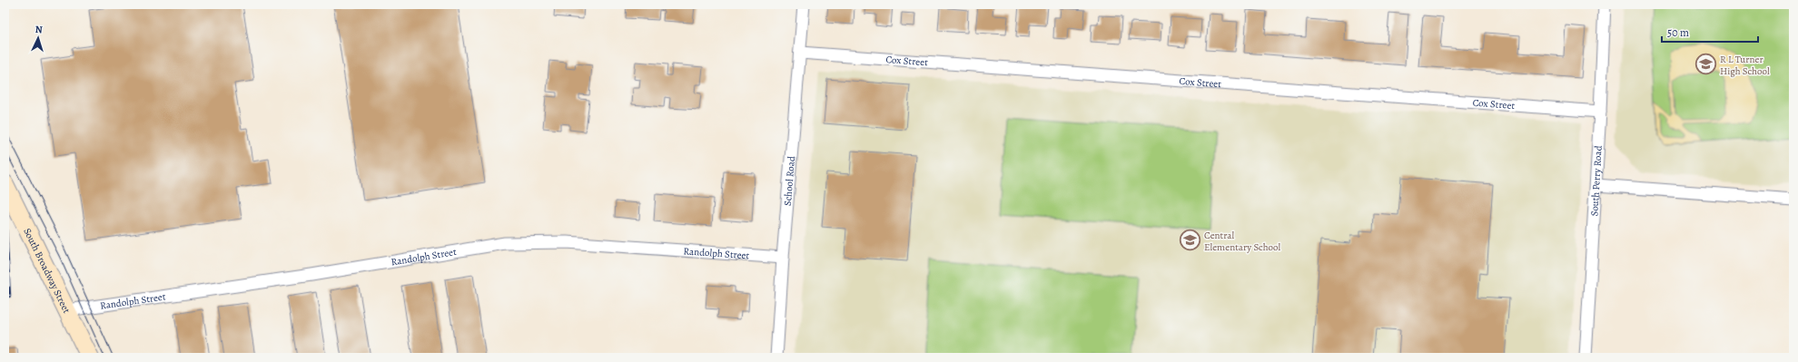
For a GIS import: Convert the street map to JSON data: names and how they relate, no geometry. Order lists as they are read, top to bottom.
{
  "streets": {
    "street": [
      "Cox Street",
      "School Road",
      "South Perry Road",
      "Randolph Street",
      "South Broadway Street"
    ]
  },
  "crossings": [
    ["Cox Street", "School Road"],
    ["Cox Street", "South Perry Road"],
    ["School Road", "Randolph Street"],
    ["Randolph Street", "South Broadway Street"]
  ],
  "places": {
    "school or university": ["R L Turner High School", "Central Elementary School"]
  },
  "scale_bar": "50 m",
  "north": "top"
}
